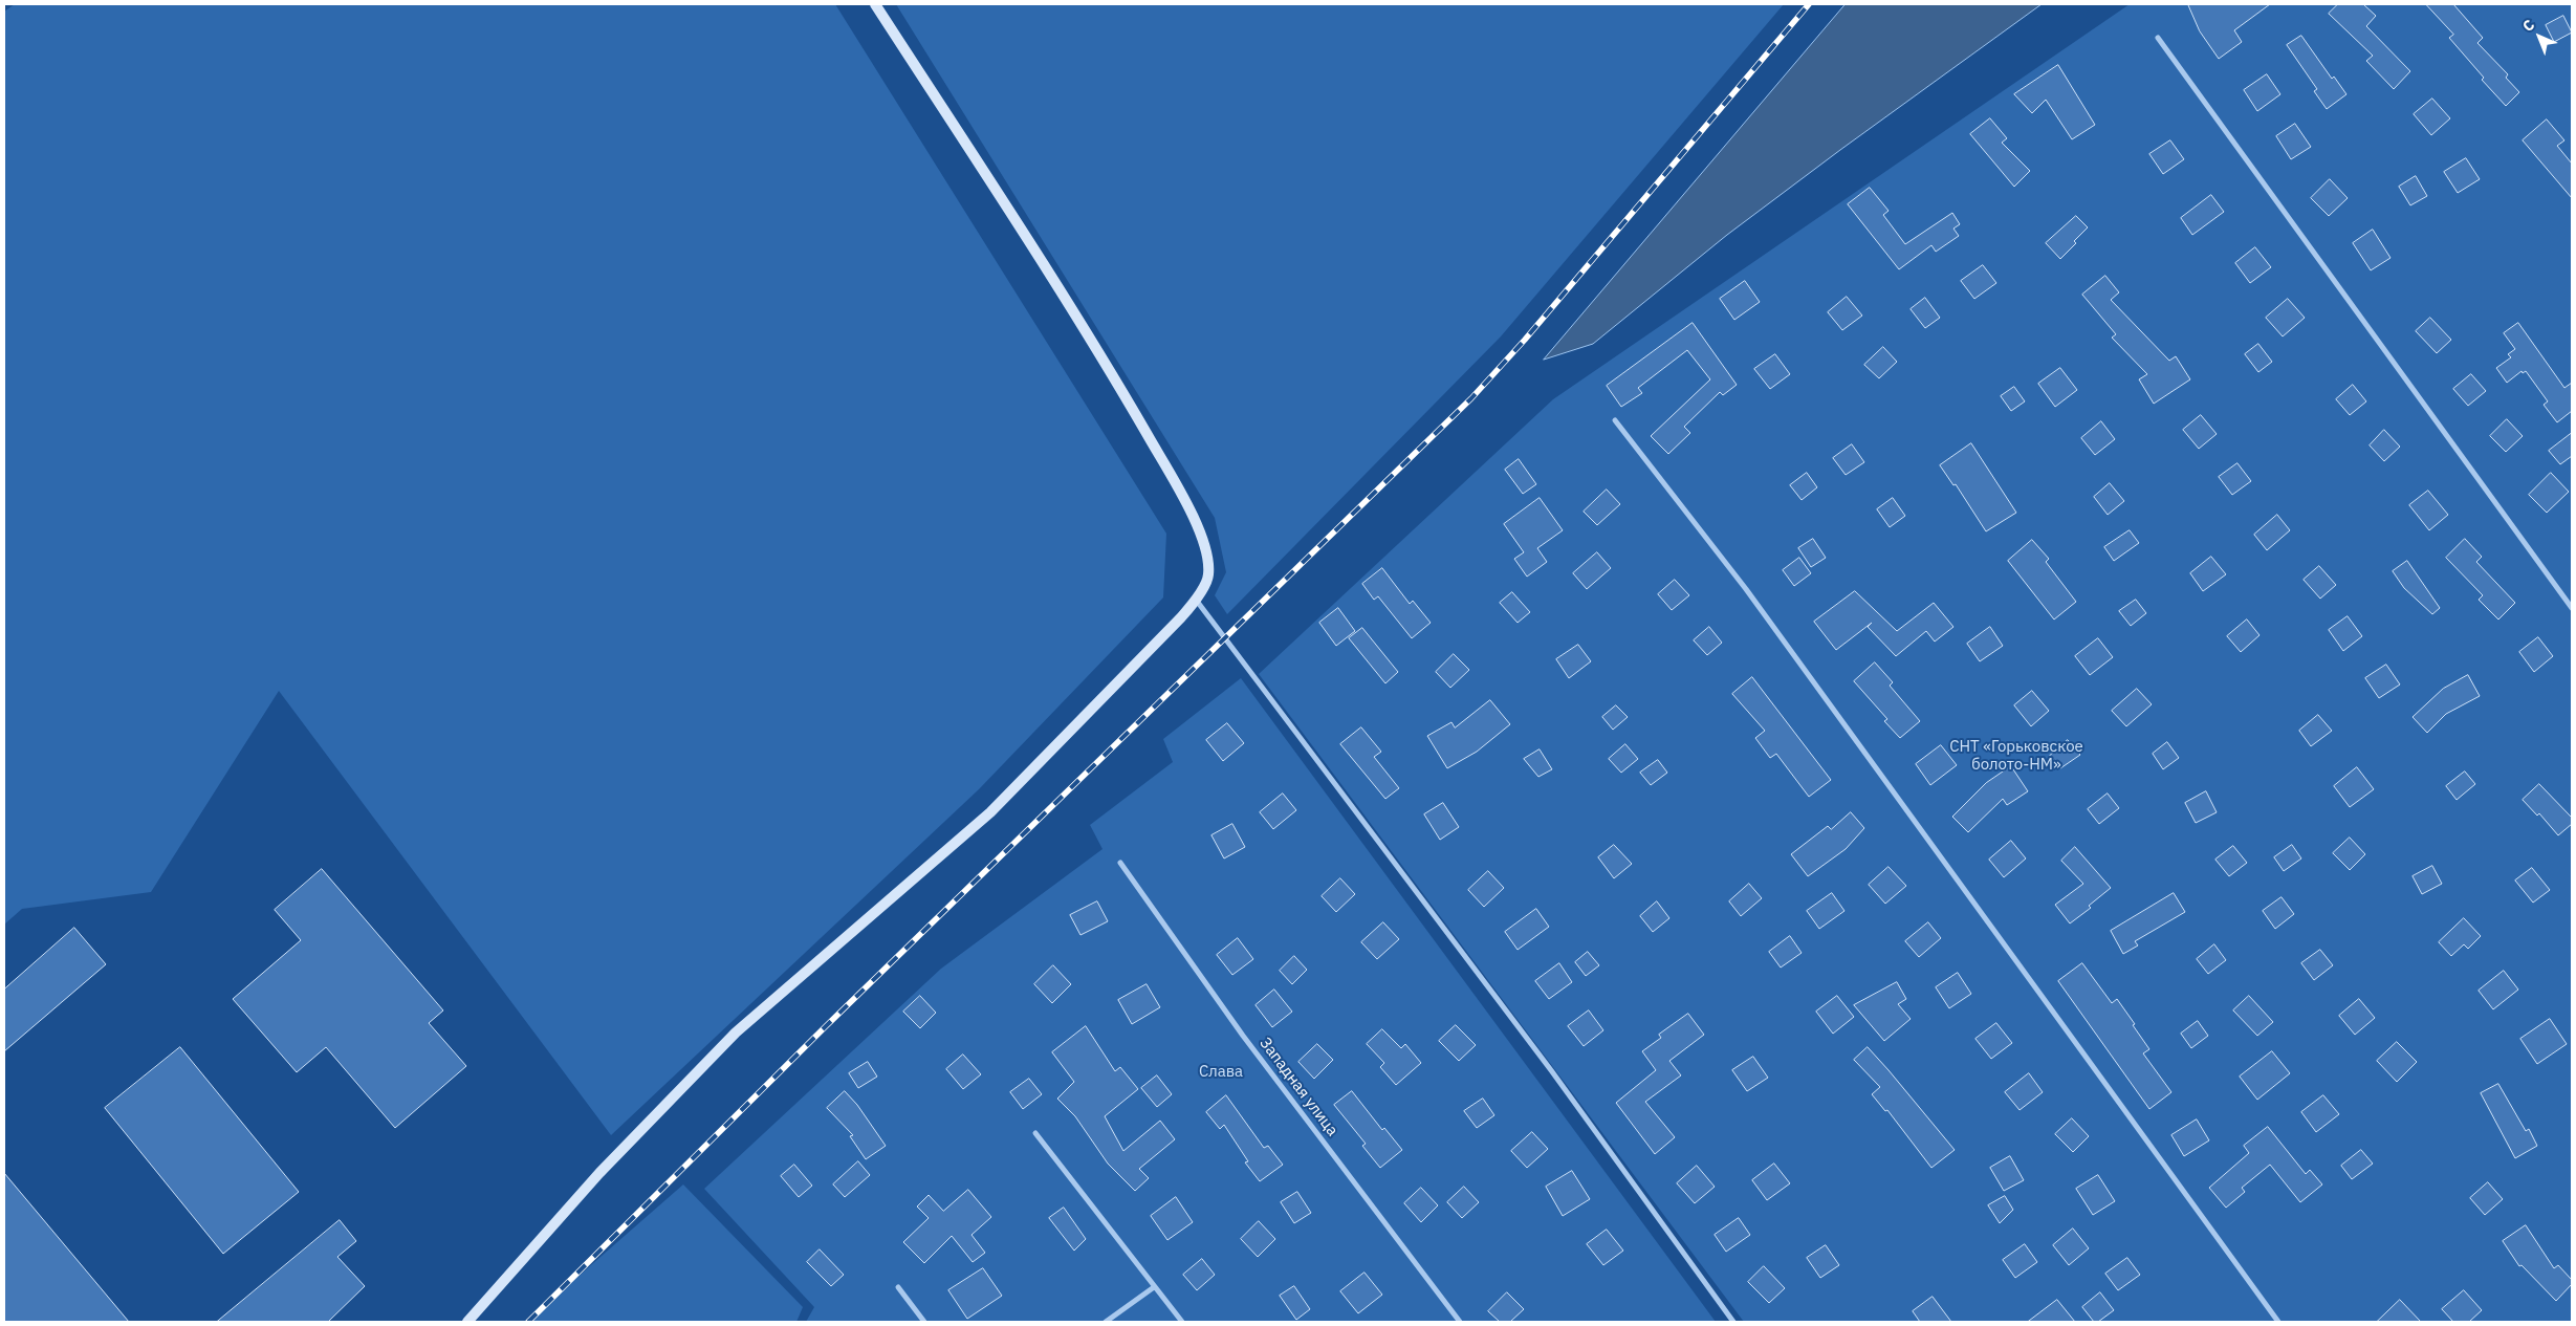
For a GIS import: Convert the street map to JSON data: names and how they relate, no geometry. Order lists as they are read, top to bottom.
{
  "streets": {
    "street": ["Западная улица"]
  },
  "parks": ["СНТ «Горьковское болото-НМ»", "Слава"],
  "north": "top left"
}
